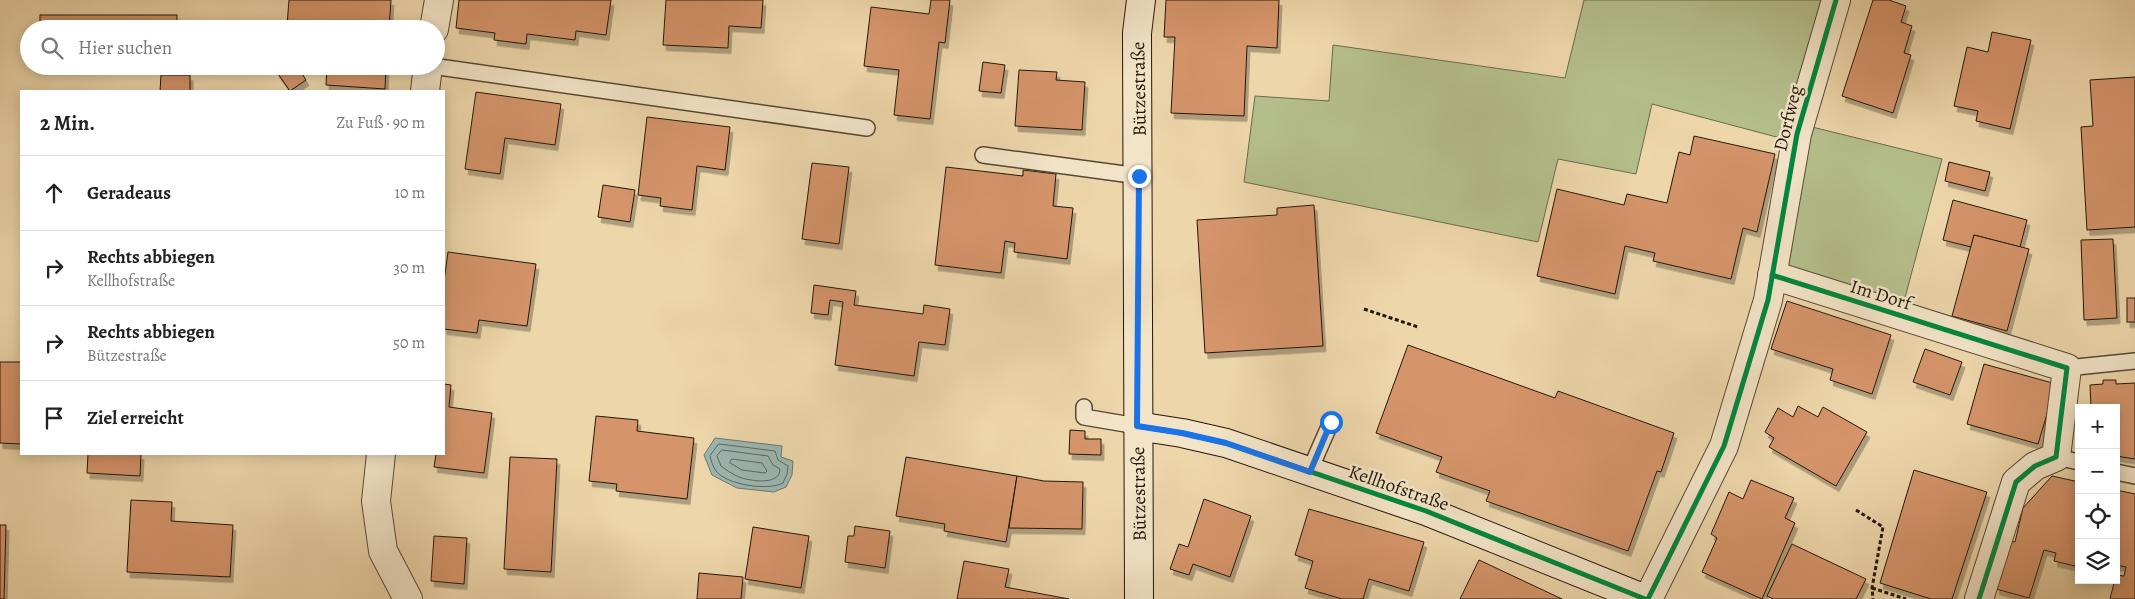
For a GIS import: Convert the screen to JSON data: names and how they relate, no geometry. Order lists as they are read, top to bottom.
{
  "streets": {
    "street": [
      "Bützestraße",
      "Dorfweg",
      "Im Dorf",
      "Kellhofstraße"
    ]
  },
  "crossings": [
    ["Bützestraße", "Kellhofstraße"],
    ["Dorfweg", "Im Dorf"]
  ],
  "page": {
    "search": "Hier suchen",
    "heading": ["2 Min.", "Zu Fuß · 90 m"],
    "list": [
      ["Geradeaus", "10 m"],
      ["Rechts abbiegen", "Kellhofstraße", "30 m"],
      ["Rechts abbiegen", "Bützestraße", "50 m"],
      "Ziel erreicht"
    ],
    "map_buttons": ["+", "−"]
  }
}
